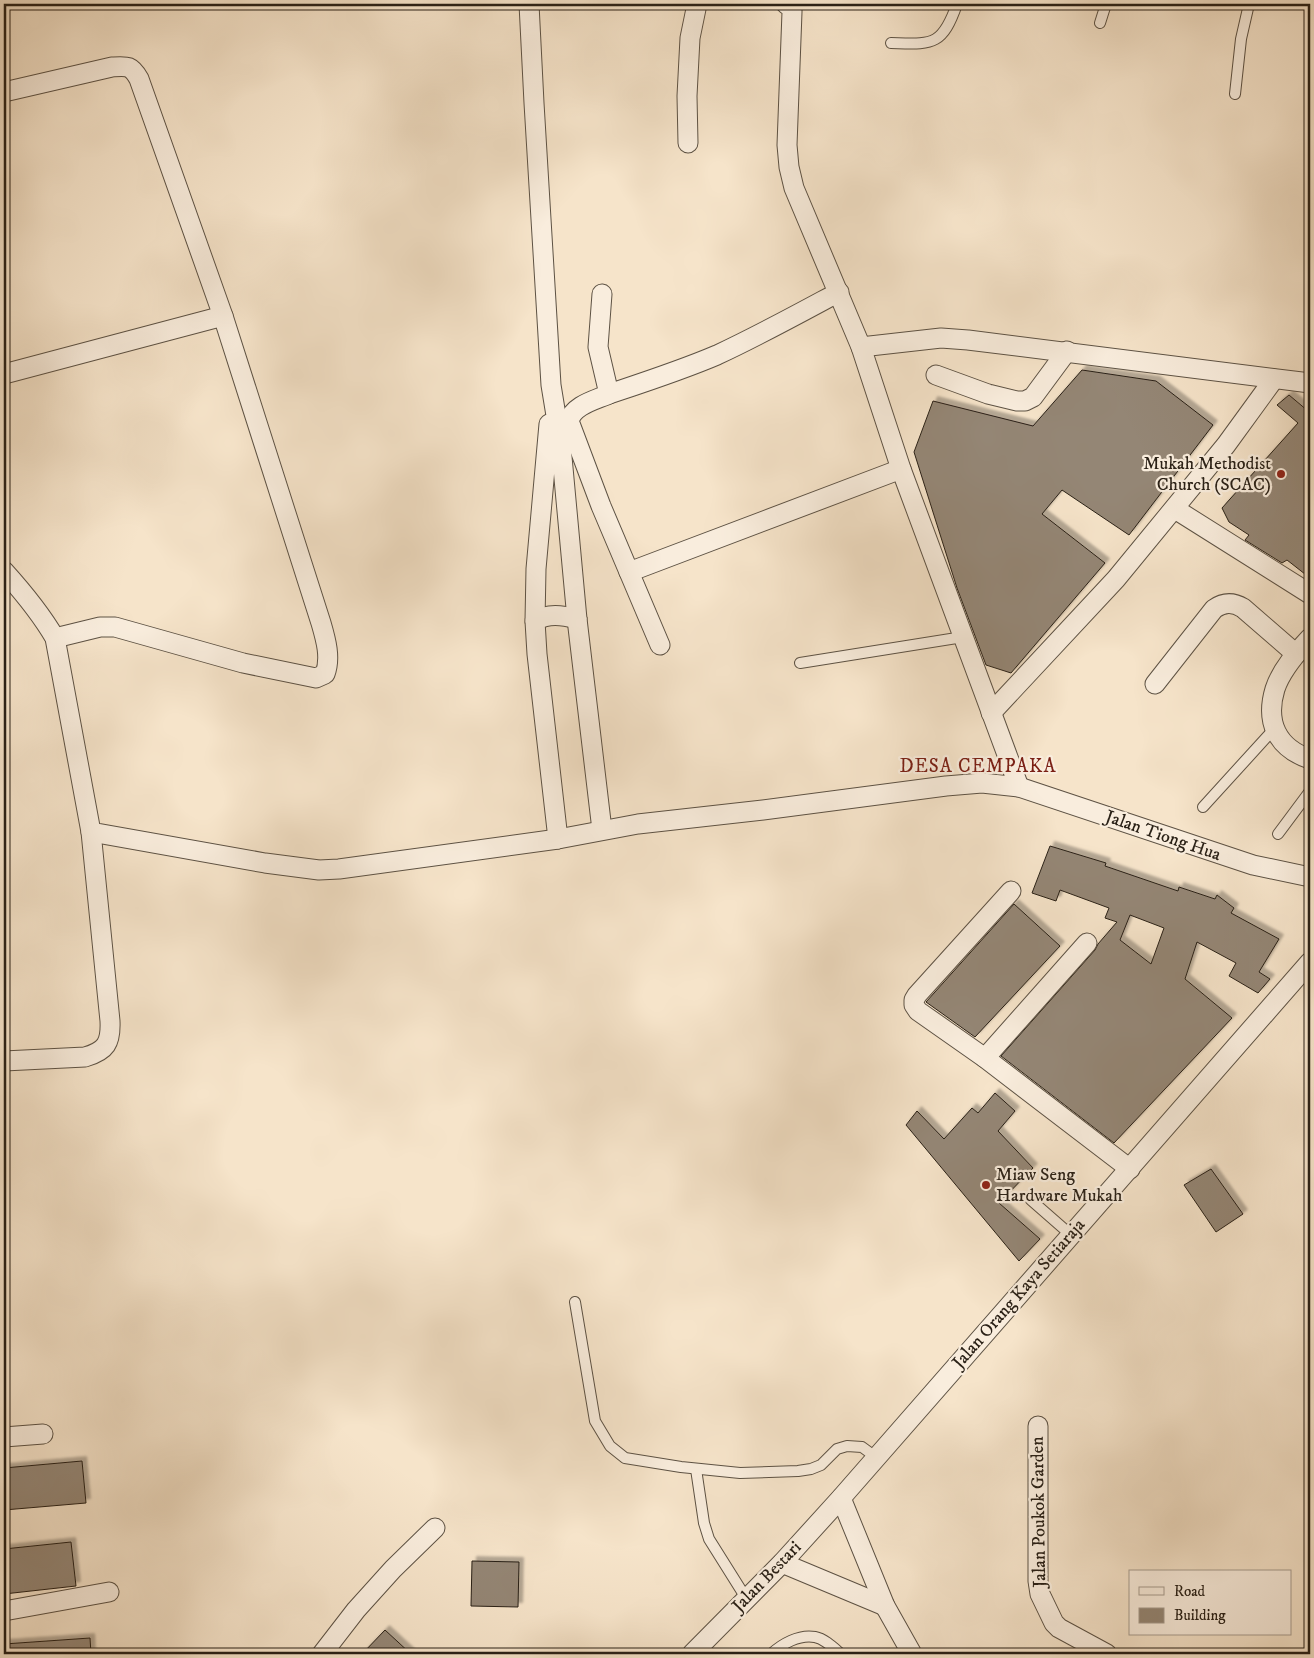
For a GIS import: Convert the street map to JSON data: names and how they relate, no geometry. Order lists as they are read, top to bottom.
{
  "streets": {
    "street": [
      "Jalan Tiong Hua",
      "Jalan Orang Kaya Setiaraja",
      "Jalan Poukok Garden",
      "Jalan Bestari"
    ]
  },
  "crossings": [
    ["Jalan Orang Kaya Setiaraja", "Jalan Bestari"]
  ],
  "districts": ["DESA CEMPAKA"],
  "places": ["Mukah Methodist Church (SCAC)", "Miaw Seng Hardware Mukah"],
  "legend": ["Road", "Building"]
}
